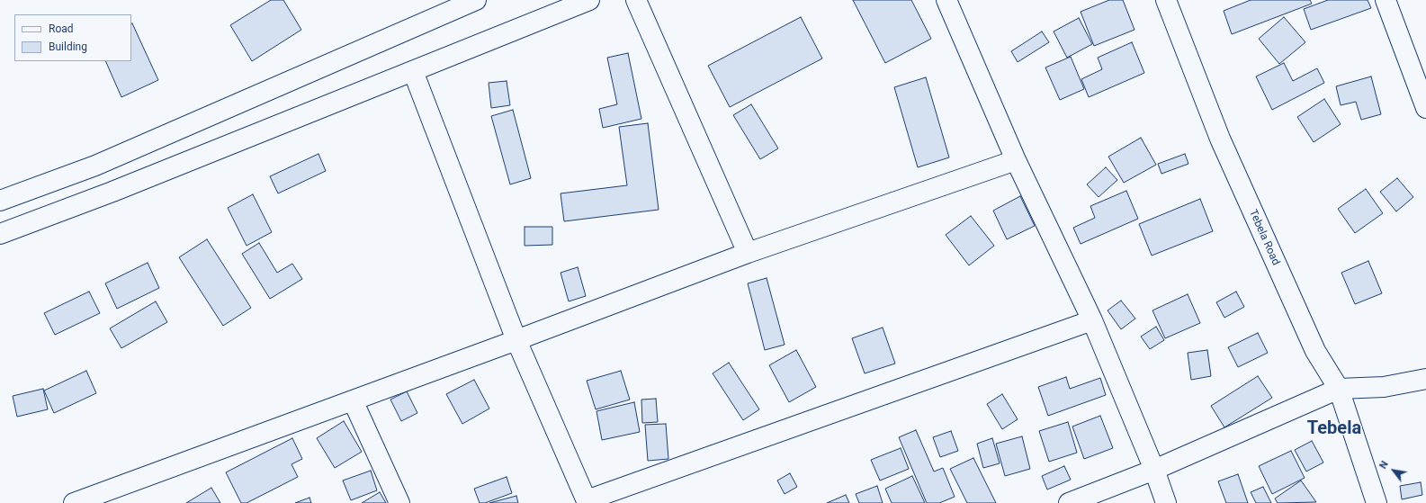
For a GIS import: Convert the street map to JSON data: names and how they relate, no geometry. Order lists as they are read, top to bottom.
{
  "streets": {
    "street": ["Tebela Road"]
  },
  "districts": ["Tebela"],
  "legend": ["Road", "Building"],
  "north": "top left"
}
